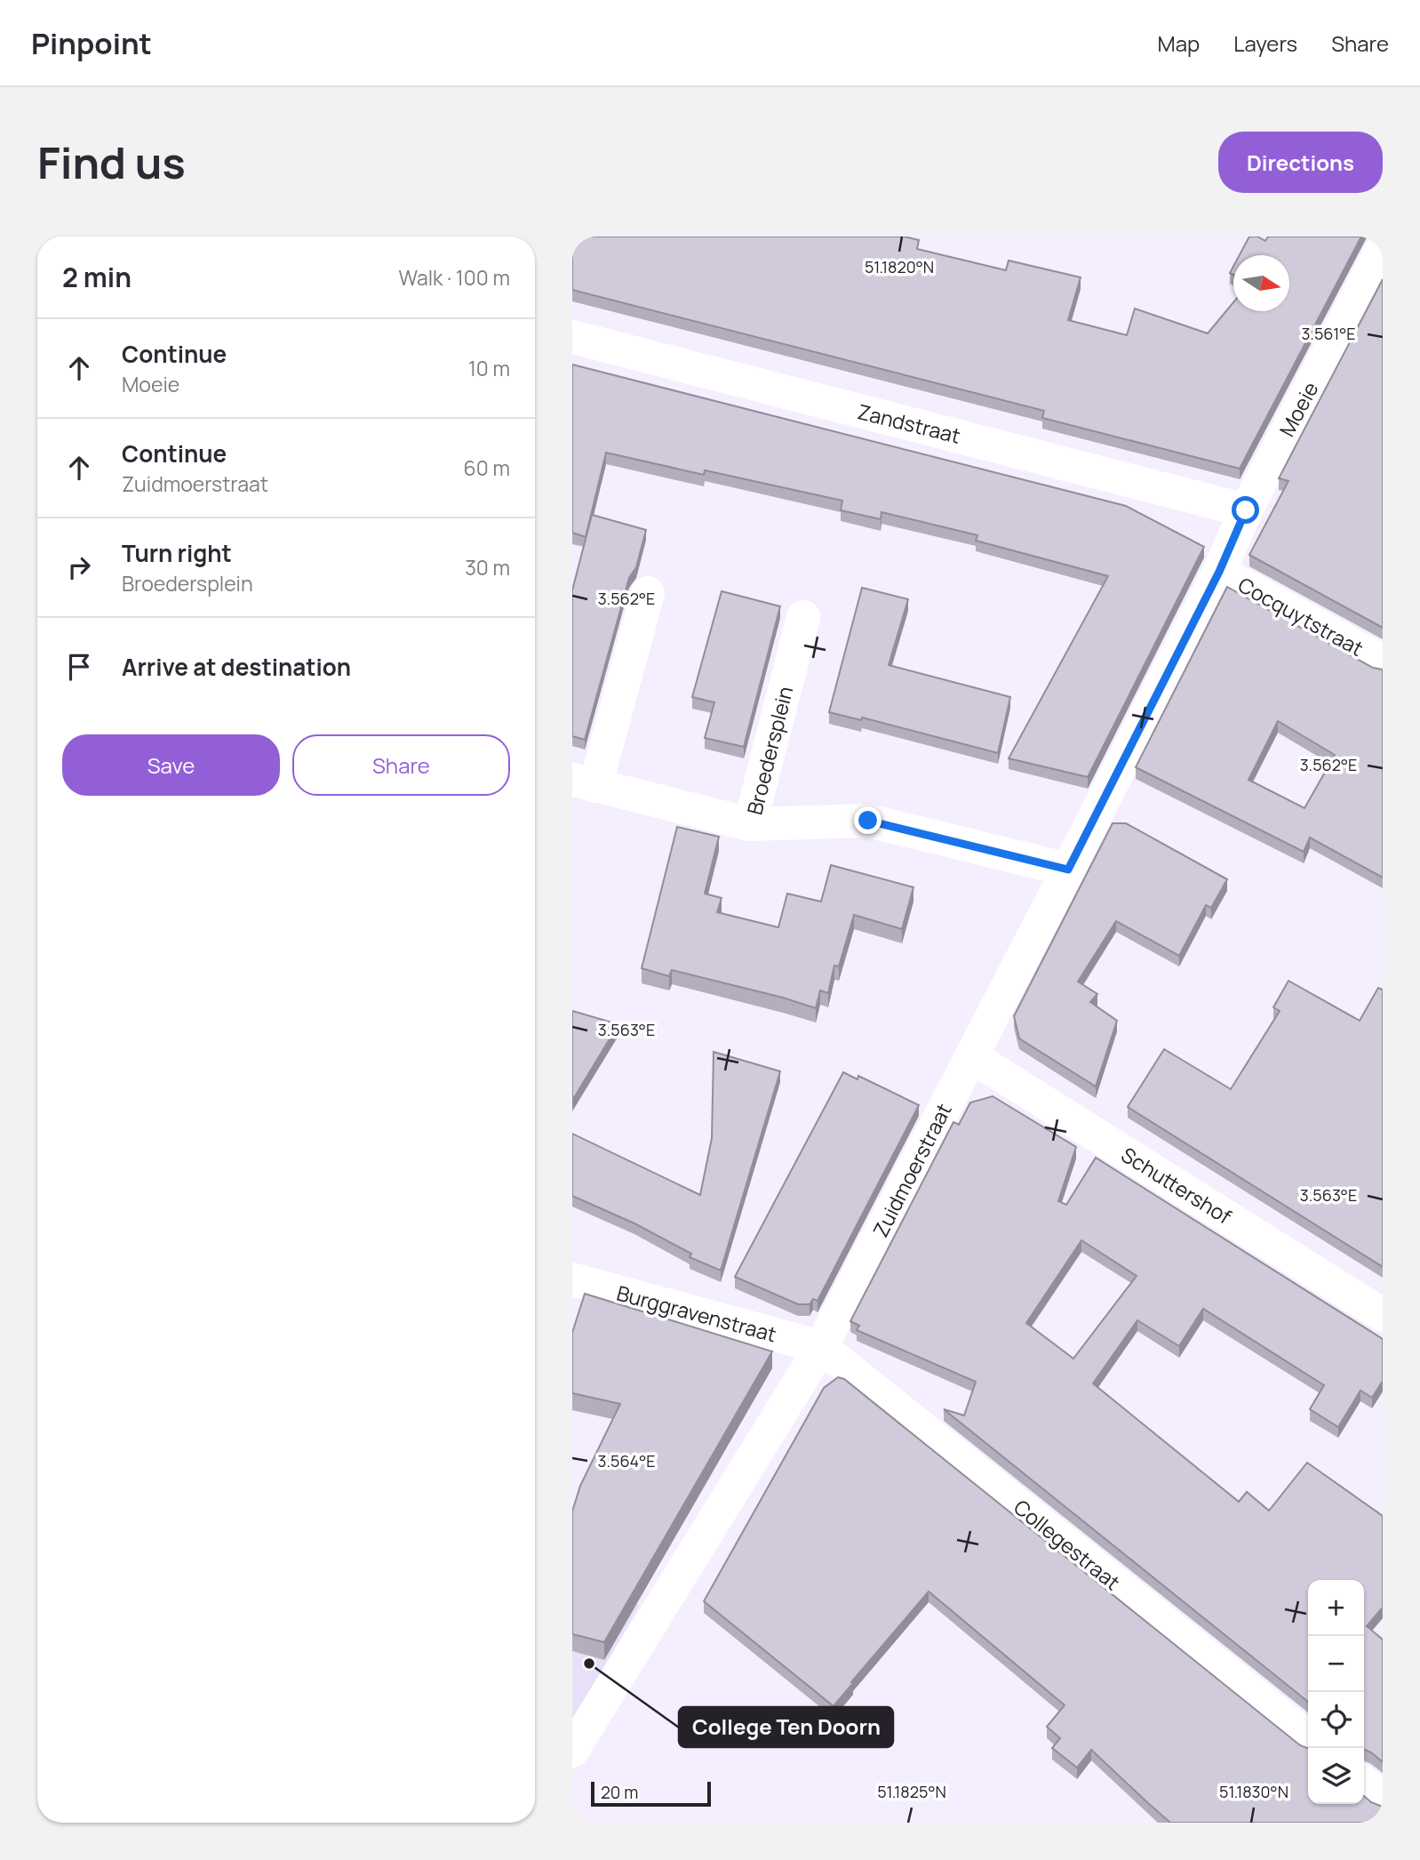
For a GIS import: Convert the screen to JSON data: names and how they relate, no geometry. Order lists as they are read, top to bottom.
{
  "streets": {
    "street": [
      "Moeie",
      "Zandstraat",
      "Cocquytstraat",
      "Broedersplein",
      "Zuidmoerstraat",
      "Schuttershof",
      "Burggravenstraat",
      "Collegestraat"
    ]
  },
  "crossings": [
    ["Moeie", "Zandstraat"],
    ["Moeie", "Cocquytstraat"],
    ["Moeie", "Zuidmoerstraat"],
    ["Cocquytstraat", "Zuidmoerstraat"],
    ["Broedersplein", "Zuidmoerstraat"],
    ["Zuidmoerstraat", "Schuttershof"],
    ["Zuidmoerstraat", "Burggravenstraat"],
    ["Zuidmoerstraat", "Collegestraat"],
    ["Burggravenstraat", "Collegestraat"]
  ],
  "places": ["College Ten Doorn"],
  "scale_bar": "20 m",
  "north": "right",
  "page": {
    "header": "Pinpoint",
    "nav": ["Map", "Layers", "Share"],
    "buttons": [
      "Directions",
      ["Save", "Share"]
    ],
    "title": "Find us",
    "heading": ["2 min", "Walk · 100 m"],
    "list": [
      ["Continue", "Moeie", "10 m"],
      ["Continue", "Zuidmoerstraat", "60 m"],
      ["Turn right", "Broedersplein", "30 m"],
      "Arrive at destination"
    ],
    "map_buttons": ["+", "−"],
    "scale": "20 m"
  },
  "coordinates": [
    "51.1820°N",
    "3.561°E",
    "3.562°E",
    "3.563°E",
    "3.564°E",
    "51.1825°N",
    "51.1830°N"
  ]
}
